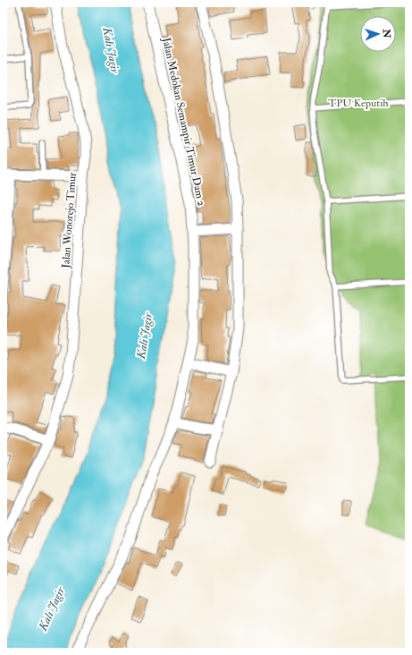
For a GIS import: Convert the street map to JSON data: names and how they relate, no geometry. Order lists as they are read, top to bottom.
{
  "streets": {
    "street": ["Jalan Medokan Semampir Timur Dam 2", "Jalan Wonorejo Timur"]
  },
  "water": ["Kali Jagir"],
  "parks": ["TPU Keputih"],
  "north": "right"
}
